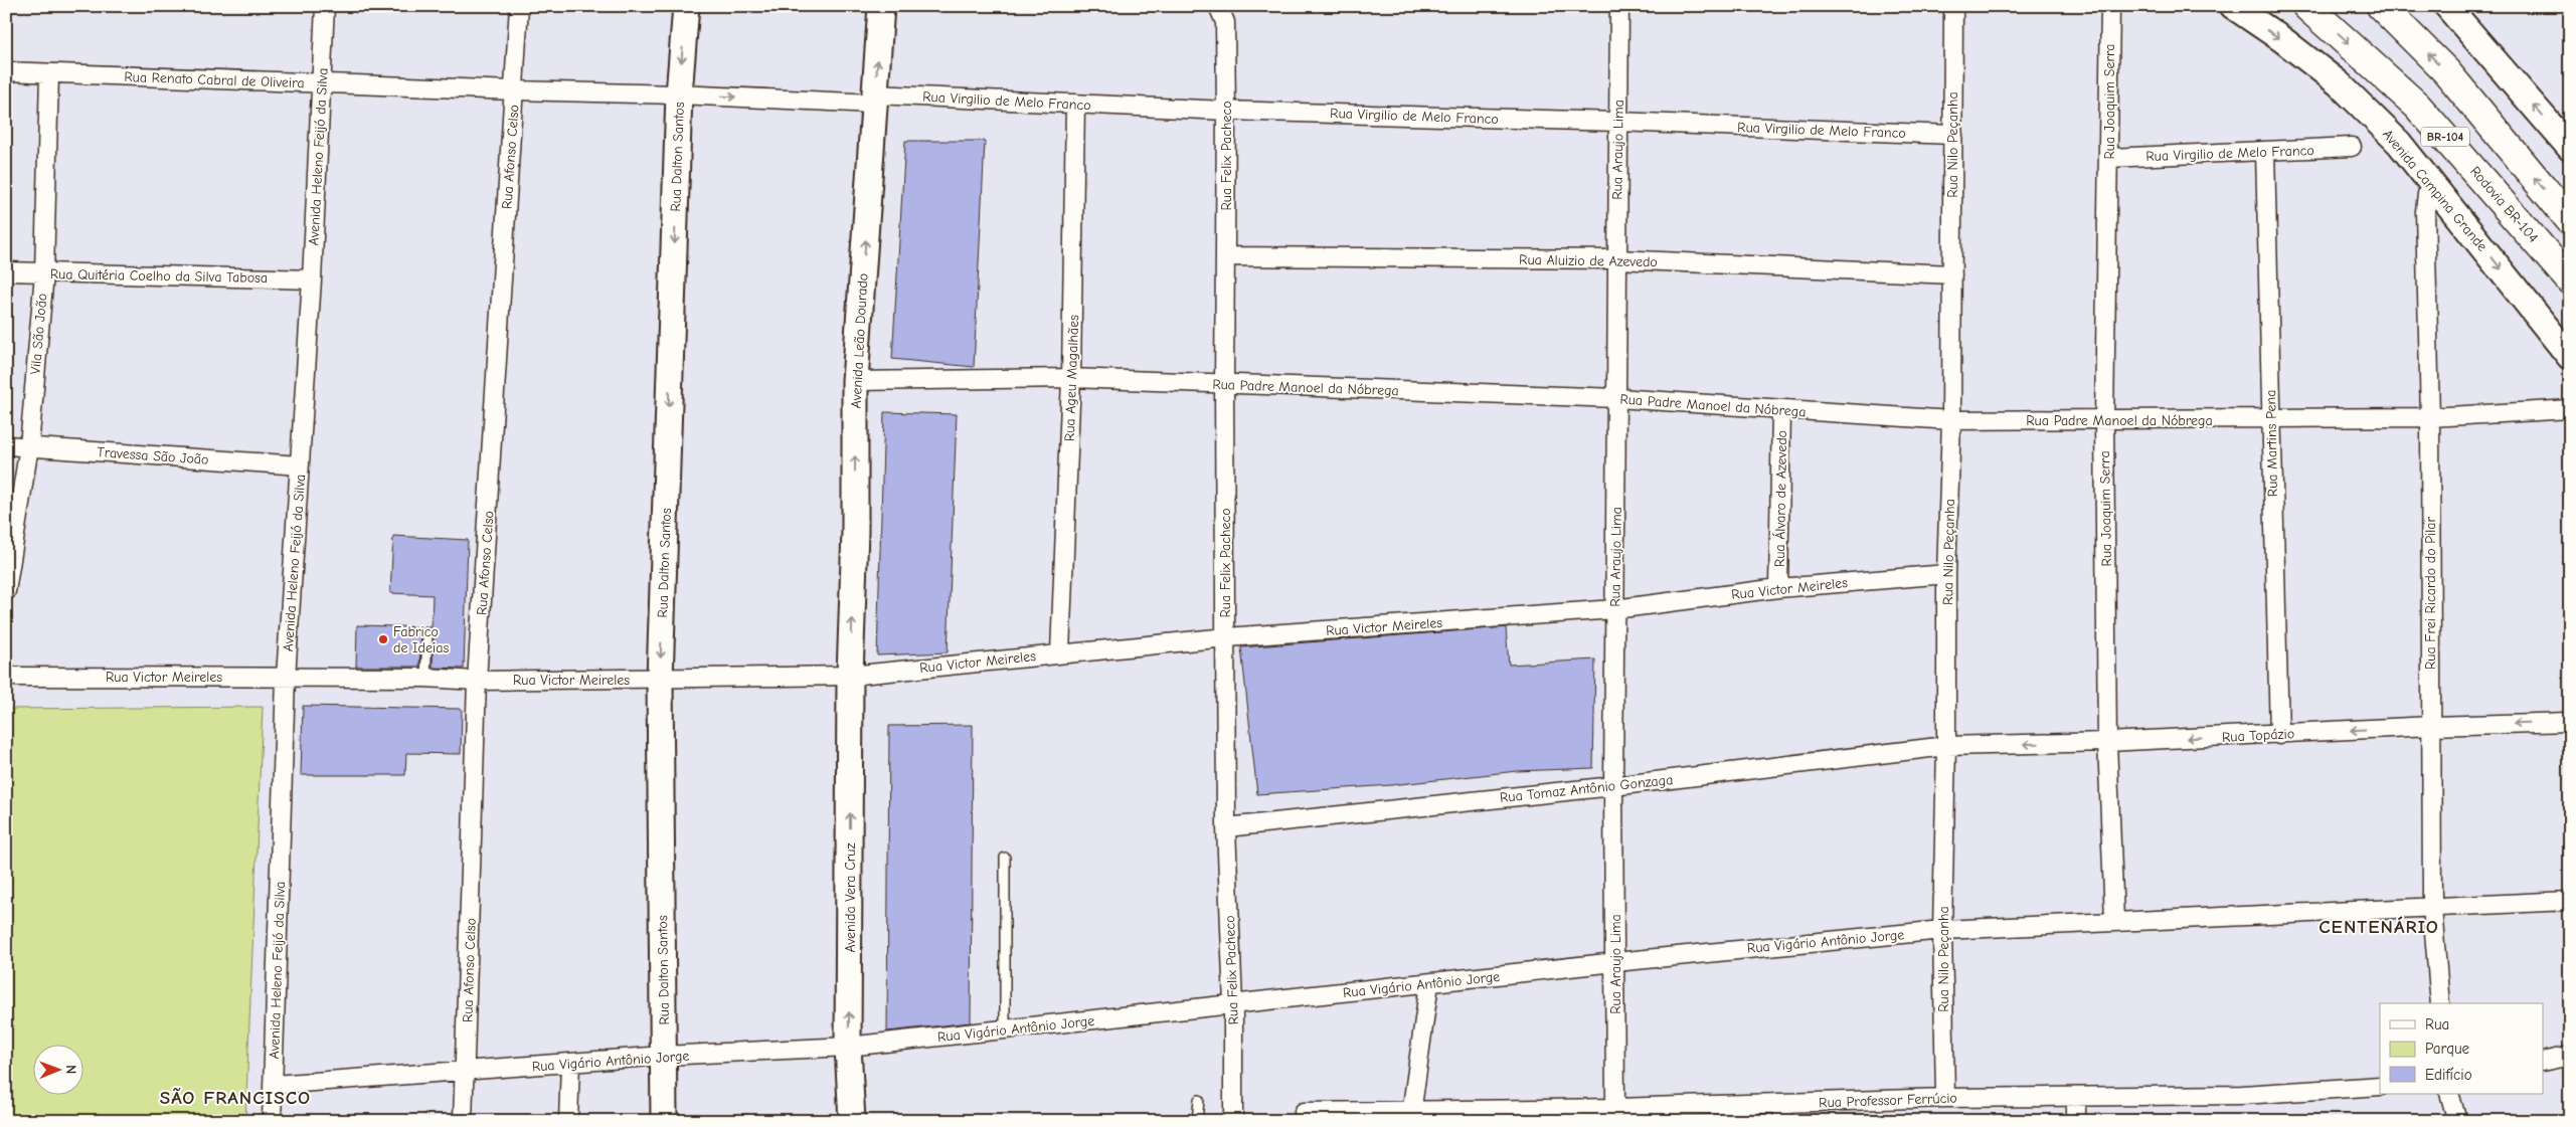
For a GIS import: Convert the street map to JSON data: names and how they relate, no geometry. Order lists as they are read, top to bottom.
{
  "streets": {
    "highway": ["BR-104", "Rodovia BR-104"],
    "main road": [
      "Rua Dalton Santos",
      "Avenida Campina Grande",
      "Avenida Leão Dourado",
      "Avenida Vera Cruz"
    ],
    "street": [
      "Rua Renato Cabral de Oliveira",
      "Rua Virgilio de Melo Franco",
      "Rua Joaquim Serra",
      "Rua Nilo Peçanha",
      "Rua Araujo Lima",
      "Rua Felix Pacheco",
      "Avenida Heleno Feijó da Silva",
      "Rua Afonso Celso",
      "Rua Aluizio de Azevedo",
      "Rua Quitéria Coelho da Silva Tabosa",
      "Vila São João",
      "Rua Ageu Magalhães",
      "Rua Padre Manoel da Nóbrega",
      "Rua Martins Pena",
      "Travessa São João",
      "Rua Álvaro de Azevedo",
      "Rua Victor Meireles",
      "Rua Frei Ricardo do Pilar",
      "Rua Topázio",
      "Rua Tomaz Antônio Gonzaga",
      "Rua Vigário Antônio Jorge",
      "Rua Professor Ferrúcio"
    ]
  },
  "crossings": [
    ["Rua Renato Cabral de Oliveira", "Rua Virgilio de Melo Franco"],
    ["Rua Renato Cabral de Oliveira", "Avenida Heleno Feijó da Silva"],
    ["Rua Renato Cabral de Oliveira", "Rua Afonso Celso"],
    ["Rua Renato Cabral de Oliveira", "Rua Dalton Santos"],
    ["Rua Renato Cabral de Oliveira", "Vila São João"],
    ["Rua Renato Cabral de Oliveira", "Avenida Leão Dourado"],
    ["Rua Virgilio de Melo Franco", "Rua Joaquim Serra"],
    ["Rua Virgilio de Melo Franco", "Rua Nilo Peçanha"],
    ["Rua Virgilio de Melo Franco", "Rua Araujo Lima"],
    ["Rua Virgilio de Melo Franco", "Rua Felix Pacheco"],
    ["Rua Virgilio de Melo Franco", "Avenida Leão Dourado"],
    ["Rua Virgilio de Melo Franco", "Rua Ageu Magalhães"],
    ["Rua Virgilio de Melo Franco", "Rua Martins Pena"],
    ["Rua Joaquim Serra", "Rua Padre Manoel da Nóbrega"],
    ["Rua Joaquim Serra", "Rua Topázio"],
    ["Rua Joaquim Serra", "Rua Vigário Antônio Jorge"],
    ["Rua Nilo Peçanha", "Rua Aluizio de Azevedo"],
    ["Rua Nilo Peçanha", "Rua Padre Manoel da Nóbrega"],
    ["Rua Nilo Peçanha", "Rua Victor Meireles"],
    ["Rua Nilo Peçanha", "Rua Topázio"],
    ["Rua Nilo Peçanha", "Rua Tomaz Antônio Gonzaga"],
    ["Rua Nilo Peçanha", "Rua Vigário Antônio Jorge"],
    ["Rua Nilo Peçanha", "Rua Professor Ferrúcio"],
    ["Rua Araujo Lima", "Rua Aluizio de Azevedo"],
    ["Rua Araujo Lima", "Rua Padre Manoel da Nóbrega"],
    ["Rua Araujo Lima", "Rua Victor Meireles"],
    ["Rua Araujo Lima", "Rua Tomaz Antônio Gonzaga"],
    ["Rua Araujo Lima", "Rua Vigário Antônio Jorge"],
    ["Rua Araujo Lima", "Rua Professor Ferrúcio"],
    ["Rua Felix Pacheco", "Rua Aluizio de Azevedo"],
    ["Rua Felix Pacheco", "Rua Padre Manoel da Nóbrega"],
    ["Rua Felix Pacheco", "Rua Victor Meireles"],
    ["Rua Felix Pacheco", "Rua Tomaz Antônio Gonzaga"],
    ["Rua Felix Pacheco", "Rua Vigário Antônio Jorge"],
    ["Avenida Heleno Feijó da Silva", "Rua Quitéria Coelho da Silva Tabosa"],
    ["Avenida Heleno Feijó da Silva", "Travessa São João"],
    ["Avenida Heleno Feijó da Silva", "Rua Victor Meireles"],
    ["Avenida Heleno Feijó da Silva", "Rua Vigário Antônio Jorge"],
    ["Rua Afonso Celso", "Rua Victor Meireles"],
    ["Rua Afonso Celso", "Rua Vigário Antônio Jorge"],
    ["Rua Dalton Santos", "Rua Victor Meireles"],
    ["Rua Dalton Santos", "Rua Vigário Antônio Jorge"],
    ["Avenida Campina Grande", "Rua Frei Ricardo do Pilar"],
    ["Rua Quitéria Coelho da Silva Tabosa", "Vila São João"],
    ["Vila São João", "Travessa São João"],
    ["Avenida Leão Dourado", "Rua Padre Manoel da Nóbrega"],
    ["Avenida Leão Dourado", "Rua Victor Meireles"],
    ["Avenida Leão Dourado", "Avenida Vera Cruz"],
    ["Rua Ageu Magalhães", "Rua Padre Manoel da Nóbrega"],
    ["Rua Ageu Magalhães", "Rua Victor Meireles"],
    ["Rua Padre Manoel da Nóbrega", "Rua Martins Pena"],
    ["Rua Padre Manoel da Nóbrega", "Rua Álvaro de Azevedo"],
    ["Rua Padre Manoel da Nóbrega", "Rua Frei Ricardo do Pilar"],
    ["Rua Martins Pena", "Rua Topázio"],
    ["Rua Álvaro de Azevedo", "Rua Victor Meireles"],
    ["Rua Victor Meireles", "Avenida Vera Cruz"],
    ["Rua Frei Ricardo do Pilar", "Rua Topázio"],
    ["Rua Frei Ricardo do Pilar", "Rua Vigário Antônio Jorge"],
    ["Rua Topázio", "Rua Tomaz Antônio Gonzaga"],
    ["Avenida Vera Cruz", "Rua Vigário Antônio Jorge"]
  ],
  "one_way": [
    "Rua Dalton Santos",
    "Avenida Leão Dourado",
    "Rua Topázio",
    "Avenida Vera Cruz"
  ],
  "districts": ["CENTENÁRIO", "SÃO FRANCISCO"],
  "places": ["Fabrico de Ideias"],
  "legend": ["Rua", "Parque", "Edifício"],
  "north": "right"
}
